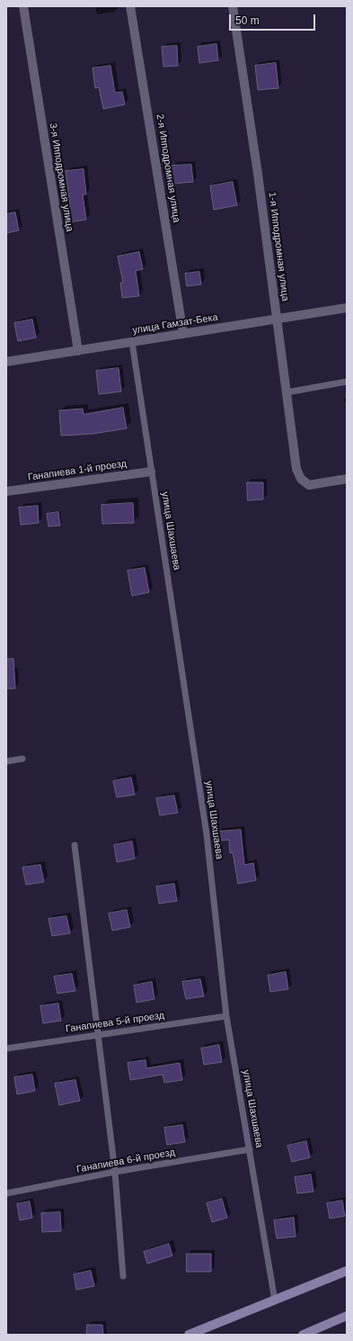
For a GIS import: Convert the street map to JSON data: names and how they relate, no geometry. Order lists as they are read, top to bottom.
{
  "streets": {
    "street": [
      "2-я Ипподромная улица",
      "3-я Ипподромная улица",
      "1-я Ипподромная улица",
      "улица Гамзат-Бека",
      "Ганапиева 1-й проезд"
    ],
    "lane": ["улица Шахшаева", "Ганапиева 5-й проезд", "Ганапиева 6-й проезд"]
  },
  "crossings": [
    ["2-я Ипподромная улица", "улица Гамзат-Бека"],
    ["3-я Ипподромная улица", "улица Гамзат-Бека"],
    ["1-я Ипподромная улица", "улица Гамзат-Бека"],
    ["улица Гамзат-Бека", "улица Шахшаева"],
    ["Ганапиева 1-й проезд", "улица Шахшаева"],
    ["улица Шахшаева", "Ганапиева 5-й проезд"],
    ["улица Шахшаева", "Ганапиева 6-й проезд"]
  ],
  "scale_bar": "50 m"
}
